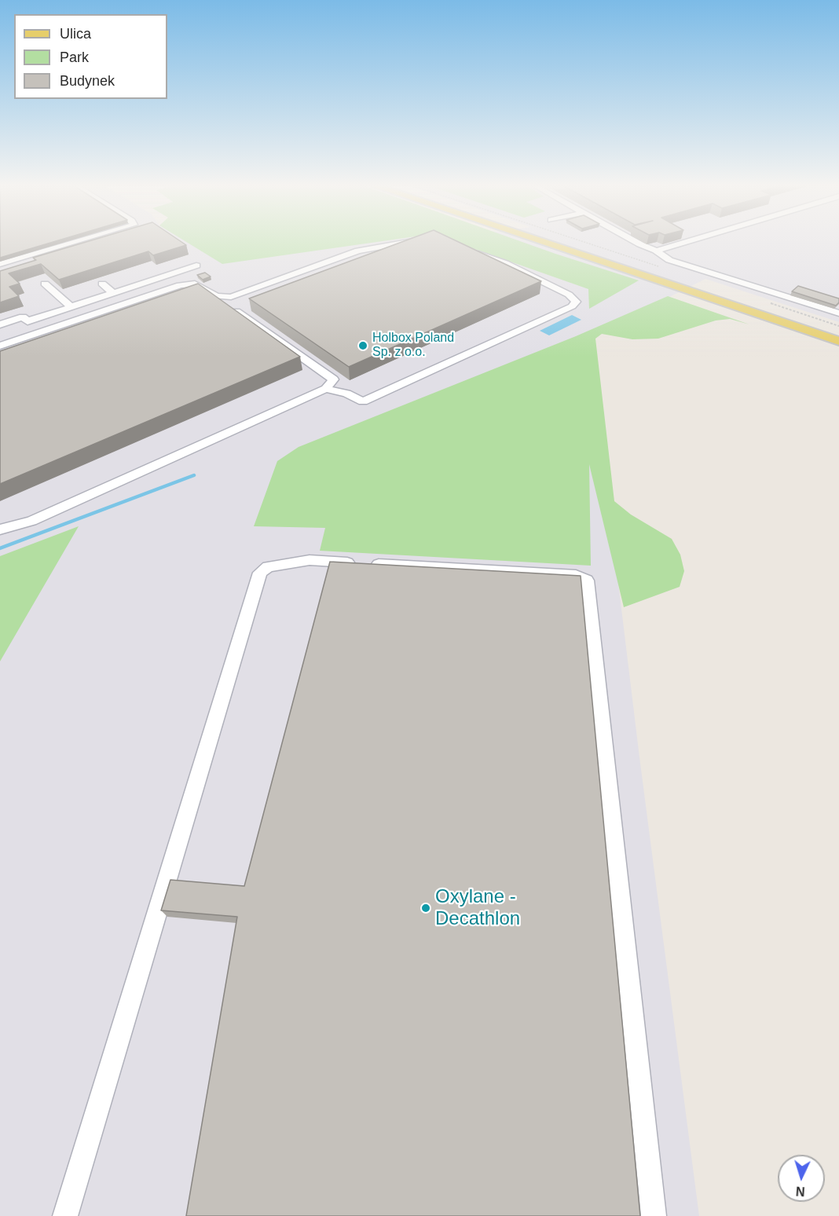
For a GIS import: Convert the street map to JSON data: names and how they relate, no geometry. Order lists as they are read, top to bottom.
{
  "places": ["Holbox Poland Sp. z o.o.", "Oxylane - Decathlon"],
  "legend": ["Ulica", "Park", "Budynek"],
  "north": "bottom"
}
